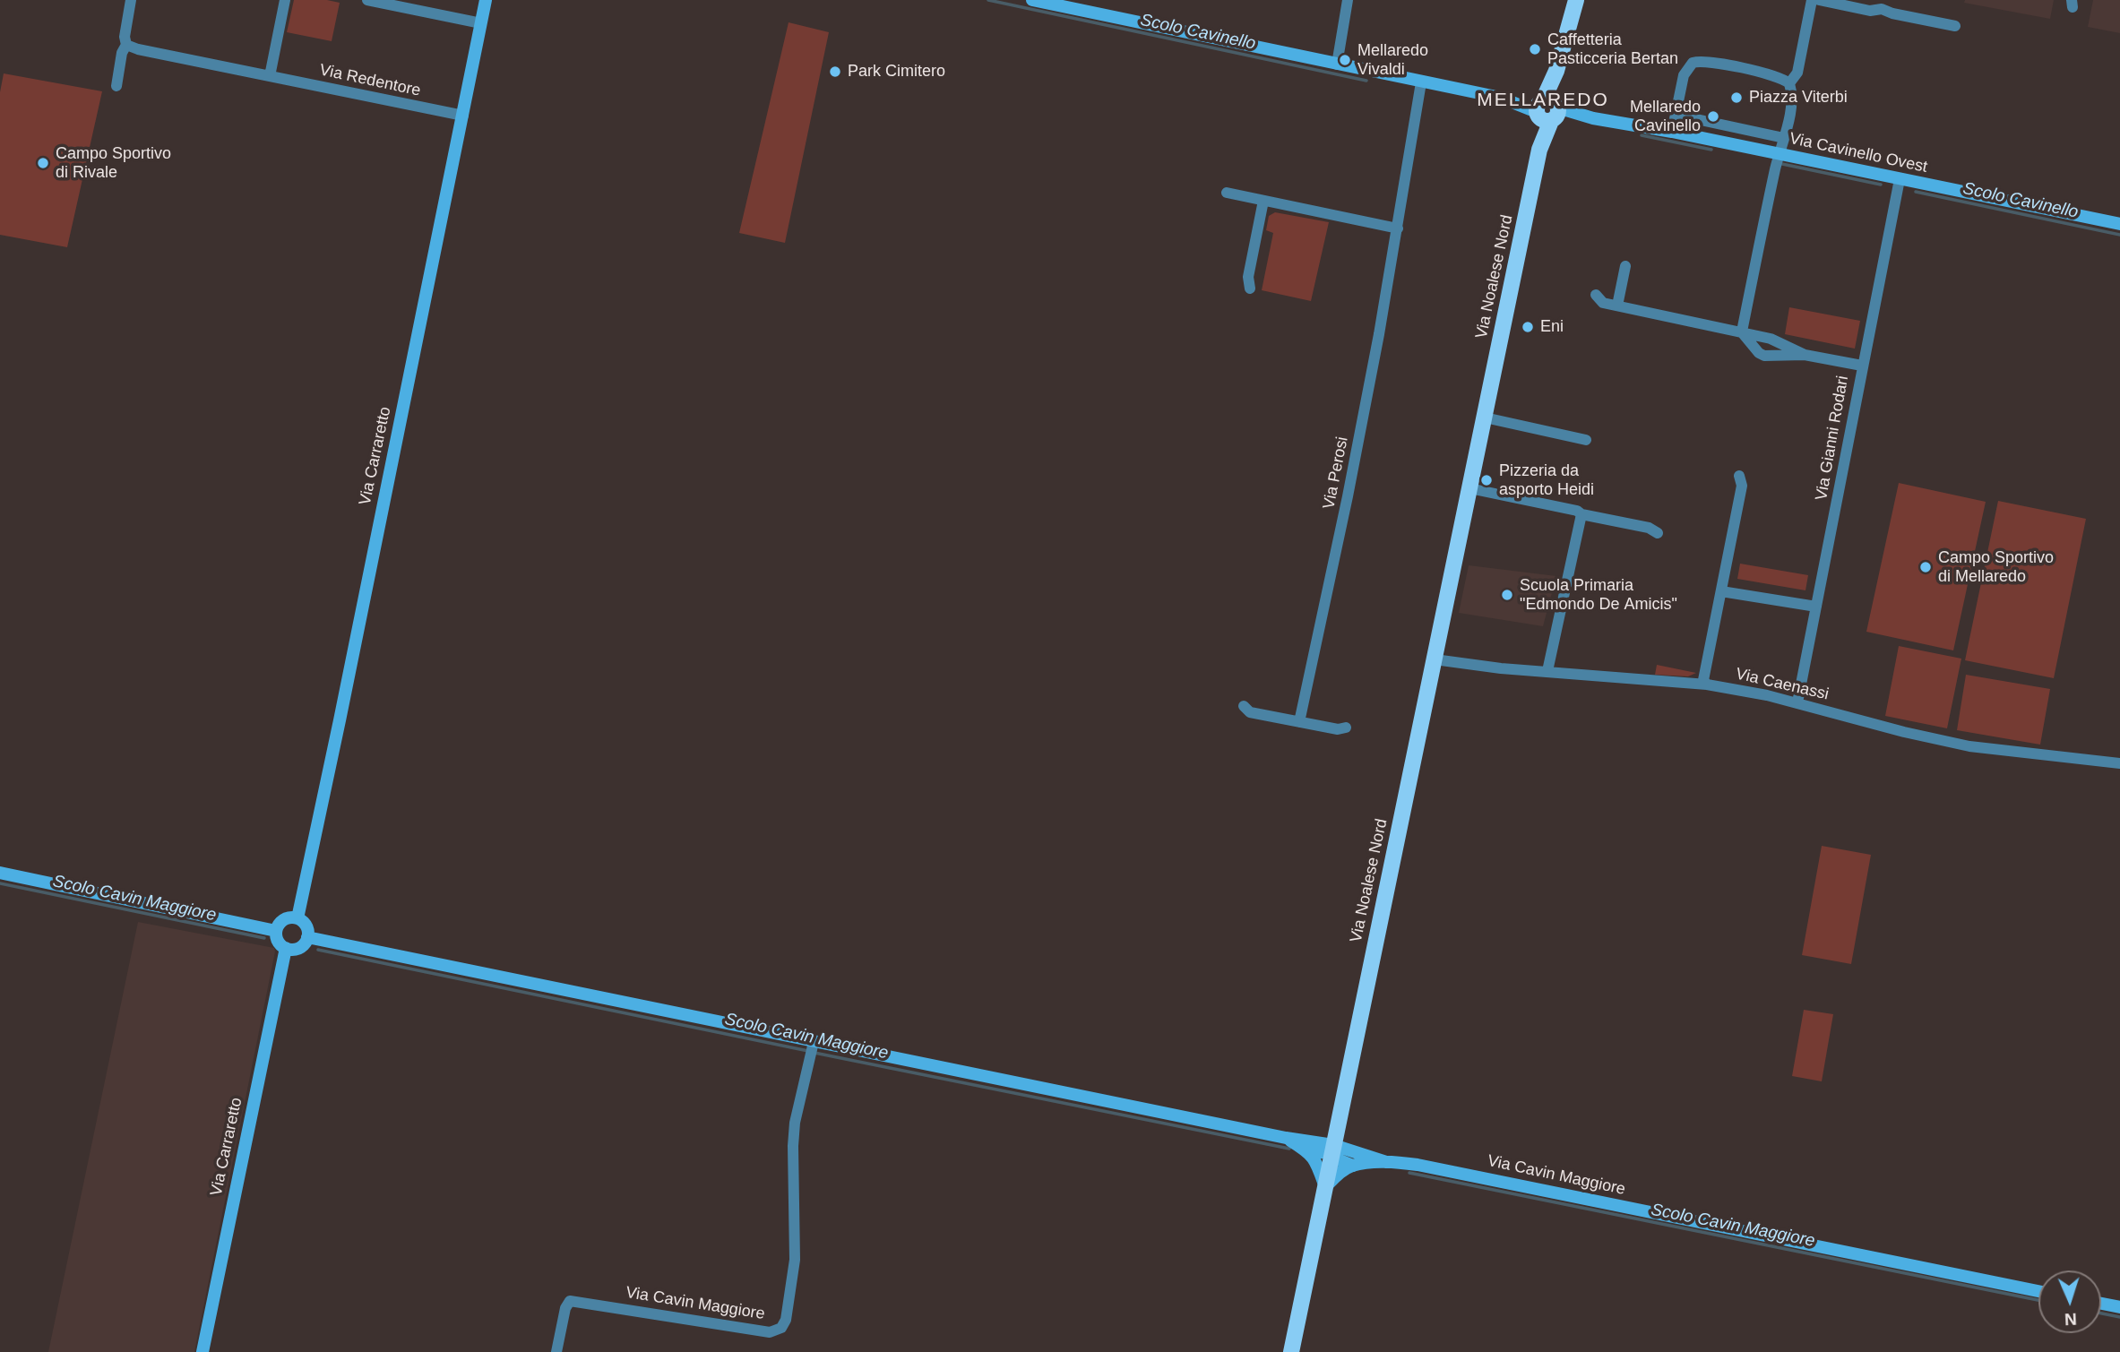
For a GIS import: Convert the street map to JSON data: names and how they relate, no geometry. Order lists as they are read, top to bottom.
{
  "streets": {
    "main road": ["Via Noalese Nord"],
    "street": [
      "Via Redentore",
      "Via Cavinello Ovest",
      "Via Gianni Rodari",
      "Via Carraretto",
      "Via Perosi",
      "Via Caenassi",
      "Via Cavin Maggiore"
    ]
  },
  "crossings": [
    ["Via Redentore", "Via Carraretto"],
    ["Via Cavinello Ovest", "Via Noalese Nord"],
    ["Via Cavinello Ovest", "Via Gianni Rodari"],
    ["Via Noalese Nord", "Via Caenassi"],
    ["Via Noalese Nord", "Via Cavin Maggiore"],
    ["Via Gianni Rodari", "Via Caenassi"],
    ["Via Carraretto", "Via Cavin Maggiore"]
  ],
  "districts": ["MELLAREDO"],
  "water": ["Scolo Cavinello", "Scolo Cavin Maggiore"],
  "places": [
    "Caffetteria Pasticceria Bertan",
    "Mellaredo Vivaldi",
    "Park Cimitero",
    "Piazza Viterbi",
    "Mellaredo Cavinello",
    "Campo Sportivo di Rivale",
    "Eni",
    "Pizzeria da asporto Heidi",
    "Campo Sportivo di Mellaredo",
    "Scuola Primaria \"Edmondo De Amicis\""
  ],
  "north": "bottom"
}
